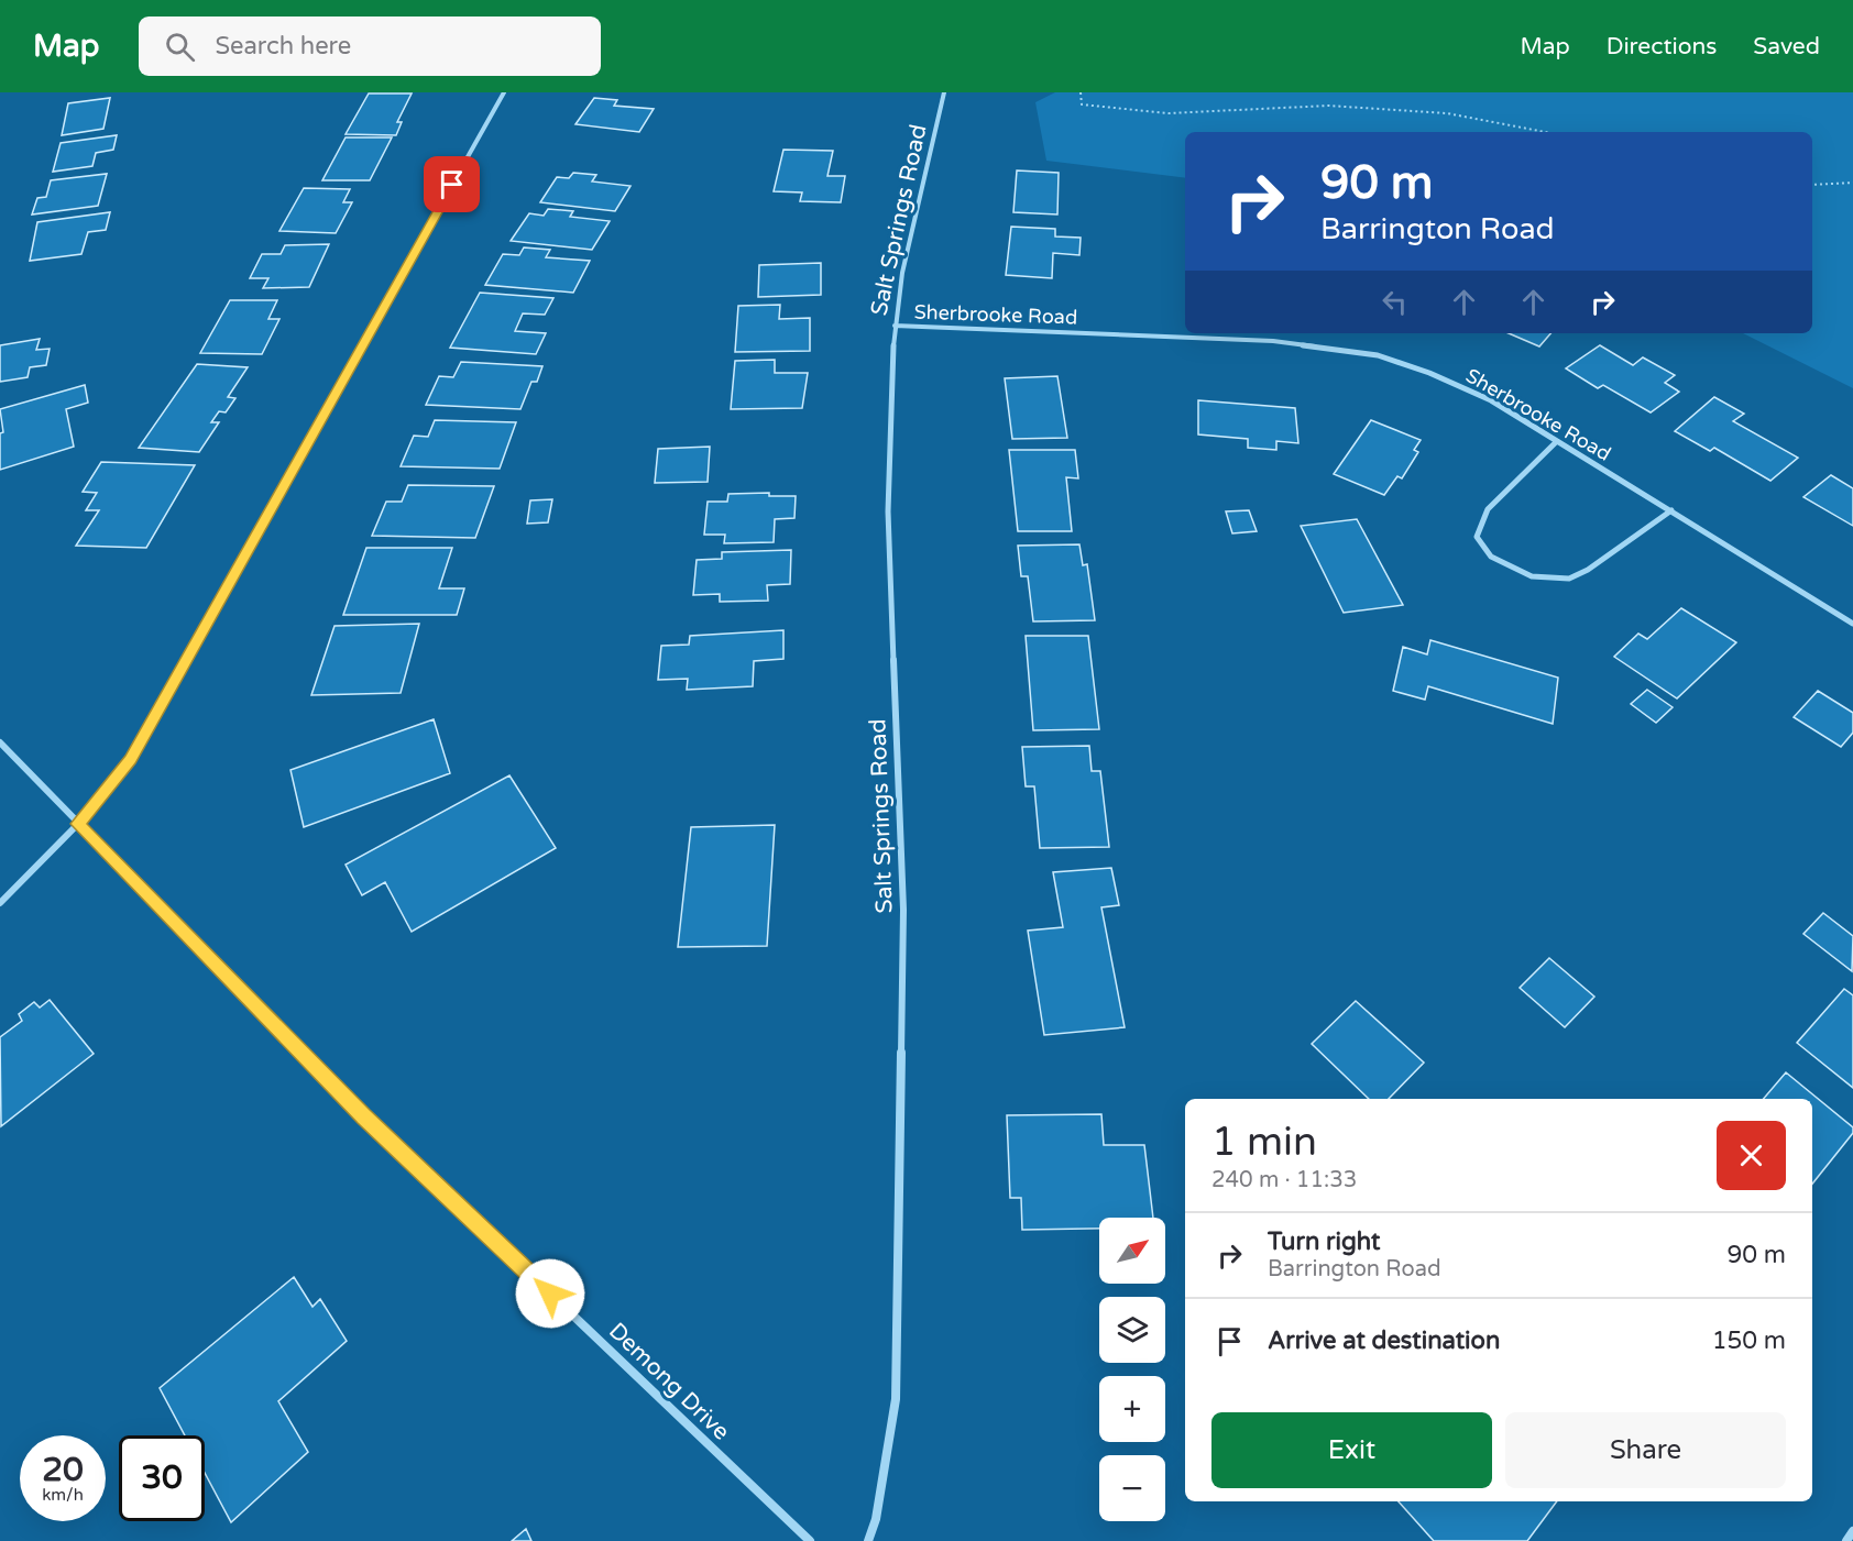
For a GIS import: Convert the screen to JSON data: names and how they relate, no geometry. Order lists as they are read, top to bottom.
{
  "streets": {
    "street": ["Salt Springs Road", "Sherbrooke Road", "Demong Drive"]
  },
  "crossings": [
    ["Salt Springs Road", "Sherbrooke Road"]
  ],
  "north": "top right",
  "page": {
    "header": "Map",
    "search": "Search here",
    "nav": ["Map", "Directions", "Saved"],
    "turn": ["90 m", "Barrington Road"],
    "heading": ["1 min", "240 m · 11:33"],
    "list": [
      {
        "name": "Turn right",
        "note": "Barrington Road",
        "value": "90 m"
      },
      {
        "name": "Arrive at destination",
        "value": "150 m"
      }
    ],
    "map_buttons": ["+", "−"],
    "buttons": ["Exit", "Share"],
    "speed": "20 km/h",
    "limit": "30"
  }
}
